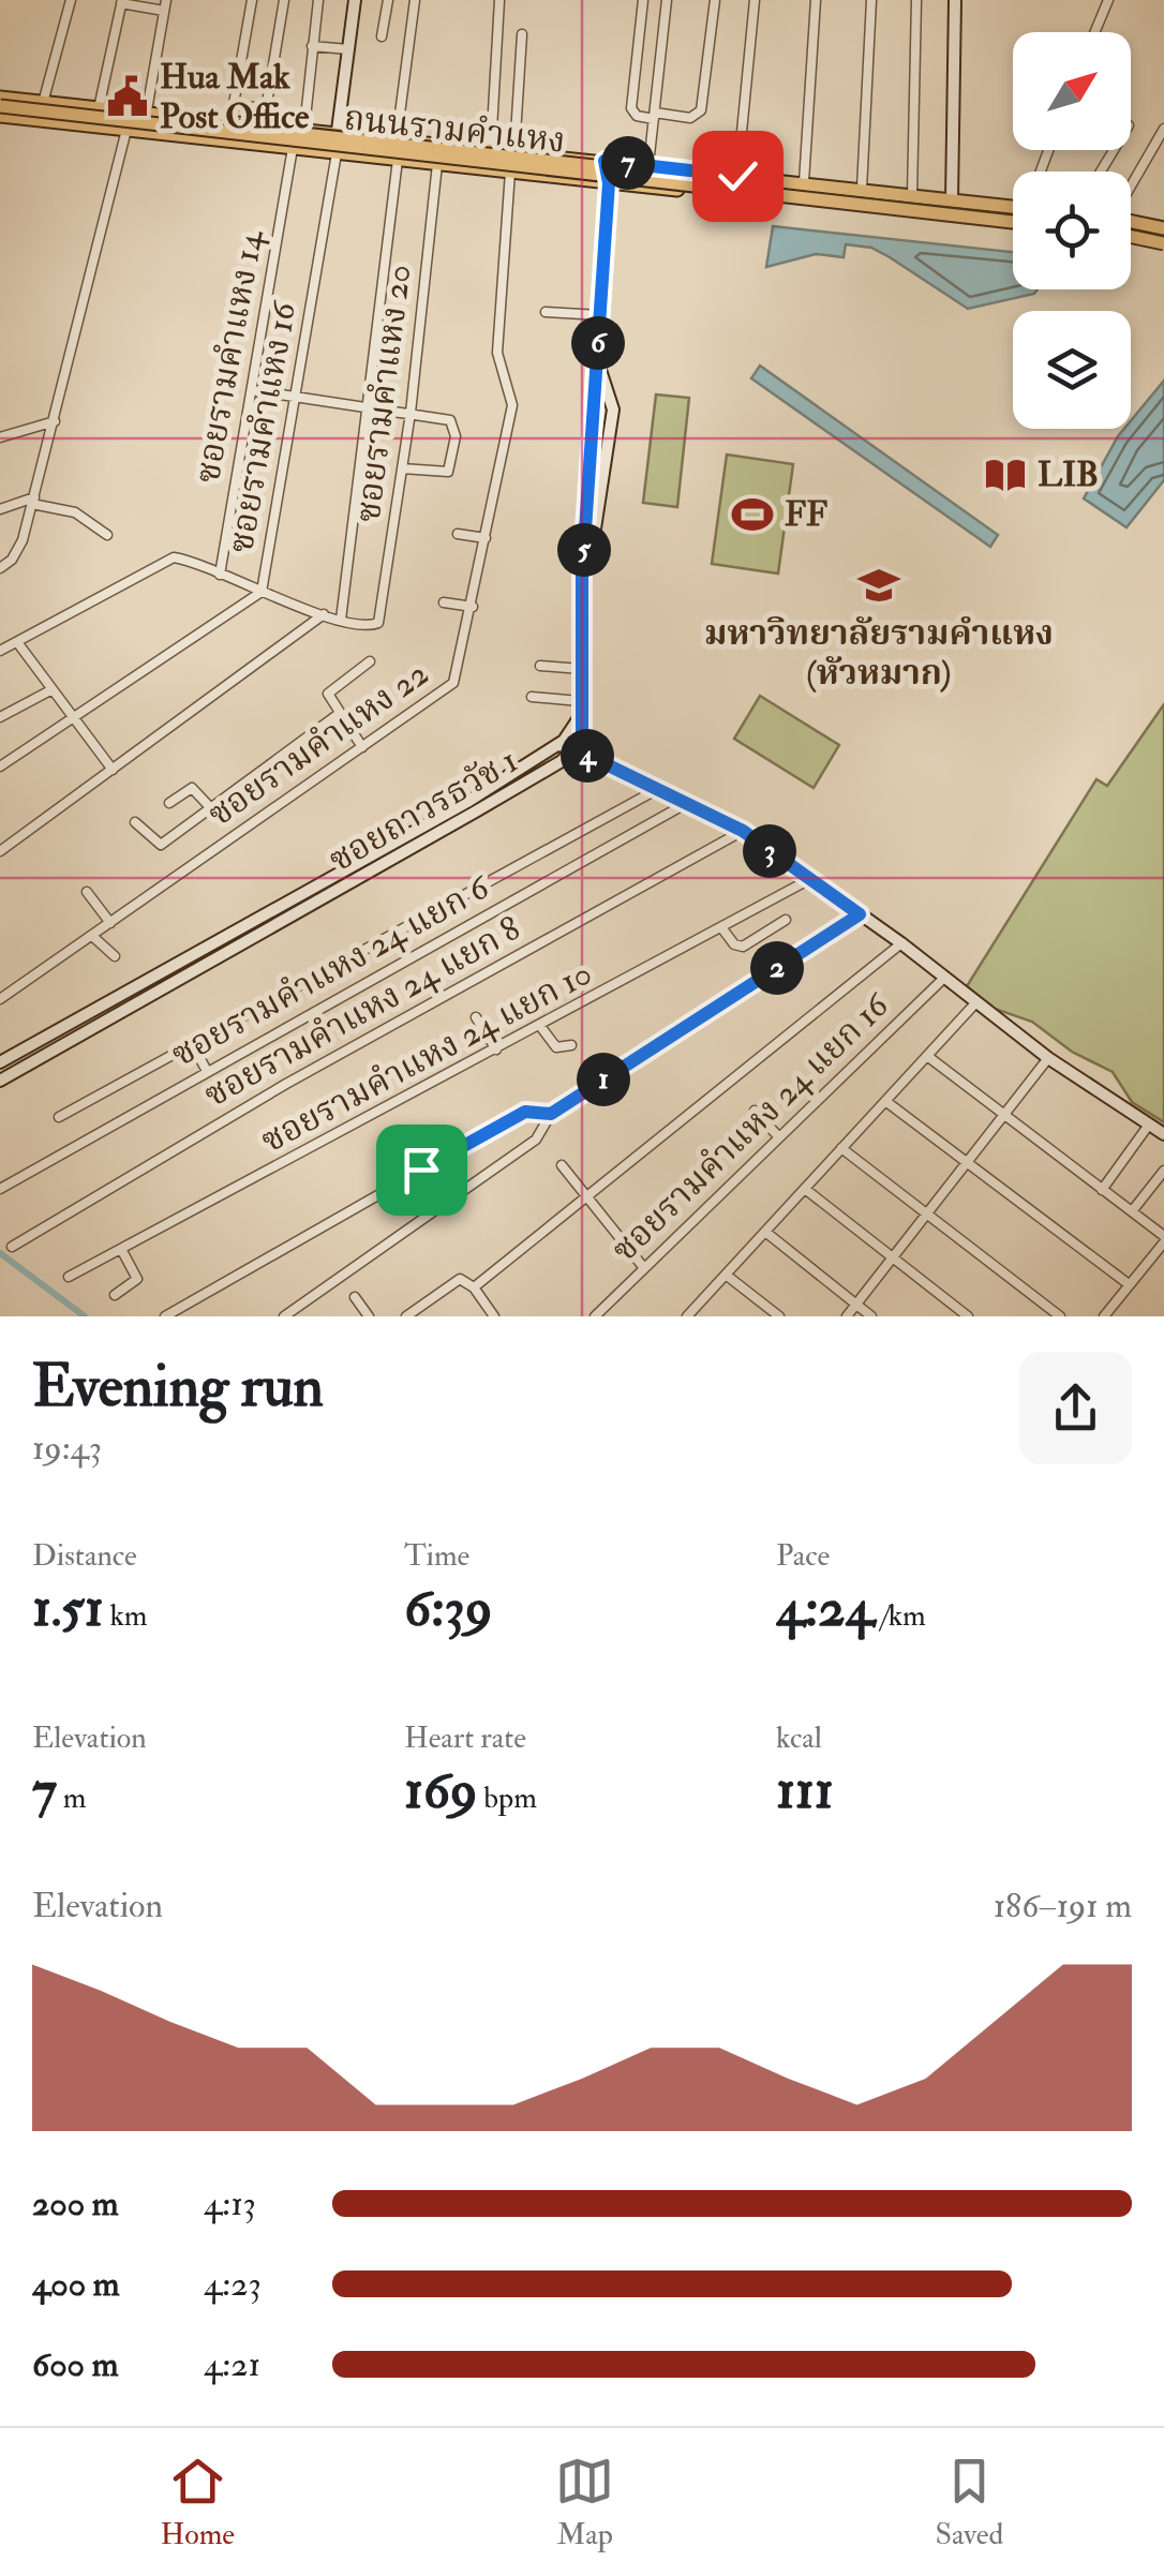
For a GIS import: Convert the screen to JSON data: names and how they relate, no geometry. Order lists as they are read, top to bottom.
{
  "streets": {
    "main road": ["ถนนรามคำแหง", "ซอยถาวรธวัช 1"],
    "street": [
      "ซอยรามคำแหง 14",
      "ซอยรามคำแหง 20",
      "ซอยรามคำแหง 16",
      "ซอยรามคำแหง 22",
      "ซอยรามคำแหง 24 แยก 6",
      "ซอยรามคำแหง 24 แยก 8",
      "ซอยรามคำแหง 24 แยก 10",
      "ซอยรามคำแหง 24 แยก 16"
    ]
  },
  "crossings": [
    ["ถนนรามคำแหง", "ซอยรามคำแหง 14"],
    ["ถนนรามคำแหง", "ซอยรามคำแหง 20"],
    ["ถนนรามคำแหง", "ซอยรามคำแหง 16"],
    ["ถนนรามคำแหง", "ซอยรามคำแหง 22"]
  ],
  "places": {
    "public building": ["Hua Mak Post Office"],
    "library": ["LIB"],
    "sports": ["FF"],
    "school or university": ["มหาวิทยาลัยรามคำแหง (หัวหมาก)"]
  },
  "north": "top right",
  "page": {
    "pins": [
      "7",
      "6",
      "5",
      "4",
      "3",
      "2",
      "1"
    ],
    "heading": ["Evening run", "19:43"],
    "stats": [
      ["Distance", "1.51 km"],
      ["Time", "6:39"],
      ["Pace", "4:24 /km"],
      ["Elevation", "7 m"],
      ["Heart rate", "169 bpm"],
      ["kcal", "111"]
    ],
    "chart": ["Elevation", "186–191 m"],
    "list": [
      {
        "name": "200 m",
        "note": "4:13"
      },
      {
        "name": "400 m",
        "note": "4:23"
      },
      {
        "name": "600 m",
        "note": "4:21"
      }
    ],
    "tabs": ["Home", "Map", "Saved"]
  }
}
